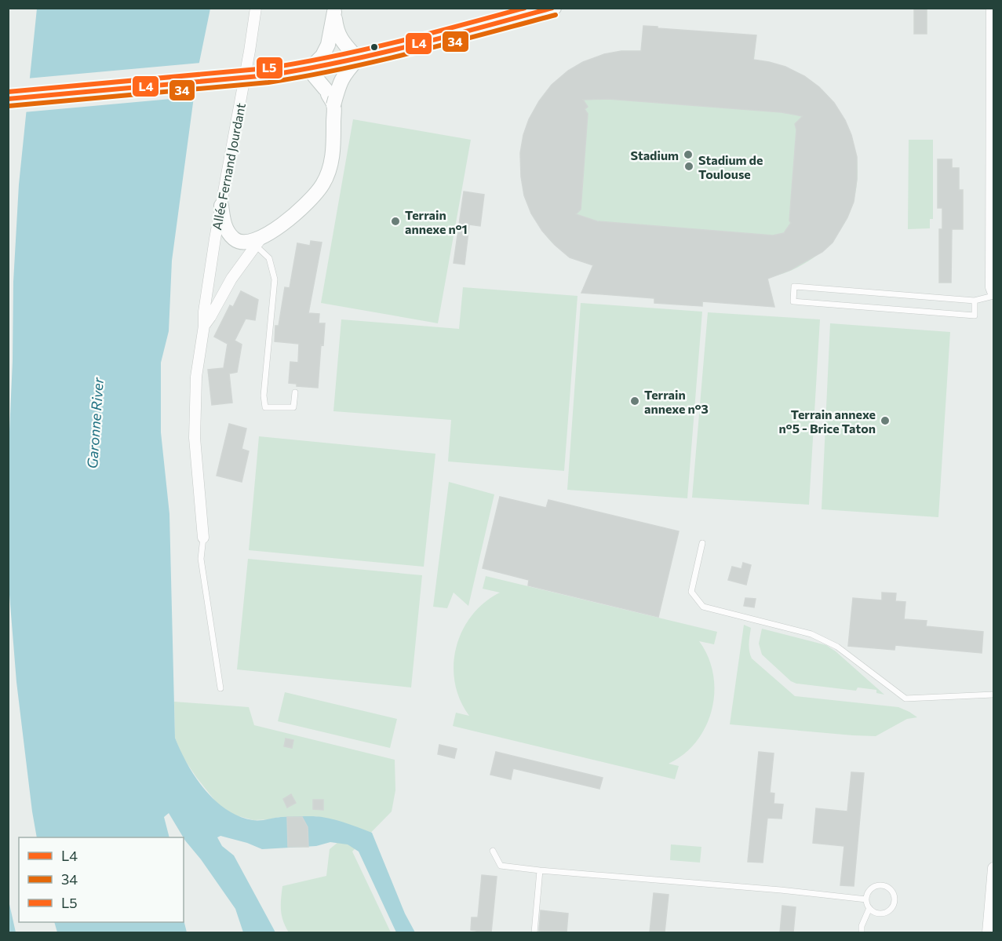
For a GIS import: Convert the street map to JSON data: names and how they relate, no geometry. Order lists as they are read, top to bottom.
{
  "streets": {
    "street": ["Allée Fernand Jourdant"]
  },
  "water": ["Garonne River"],
  "places": [
    "Stadium",
    "Stadium de Toulouse",
    "Terrain annexe n°1",
    "Terrain annexe n°3",
    "Terrain annexe n°5 - Brice Taton"
  ],
  "lines": ["transit line L4", "transit line L5", "transit line 34"],
  "legend": ["L4", "34", "L5"]
}
